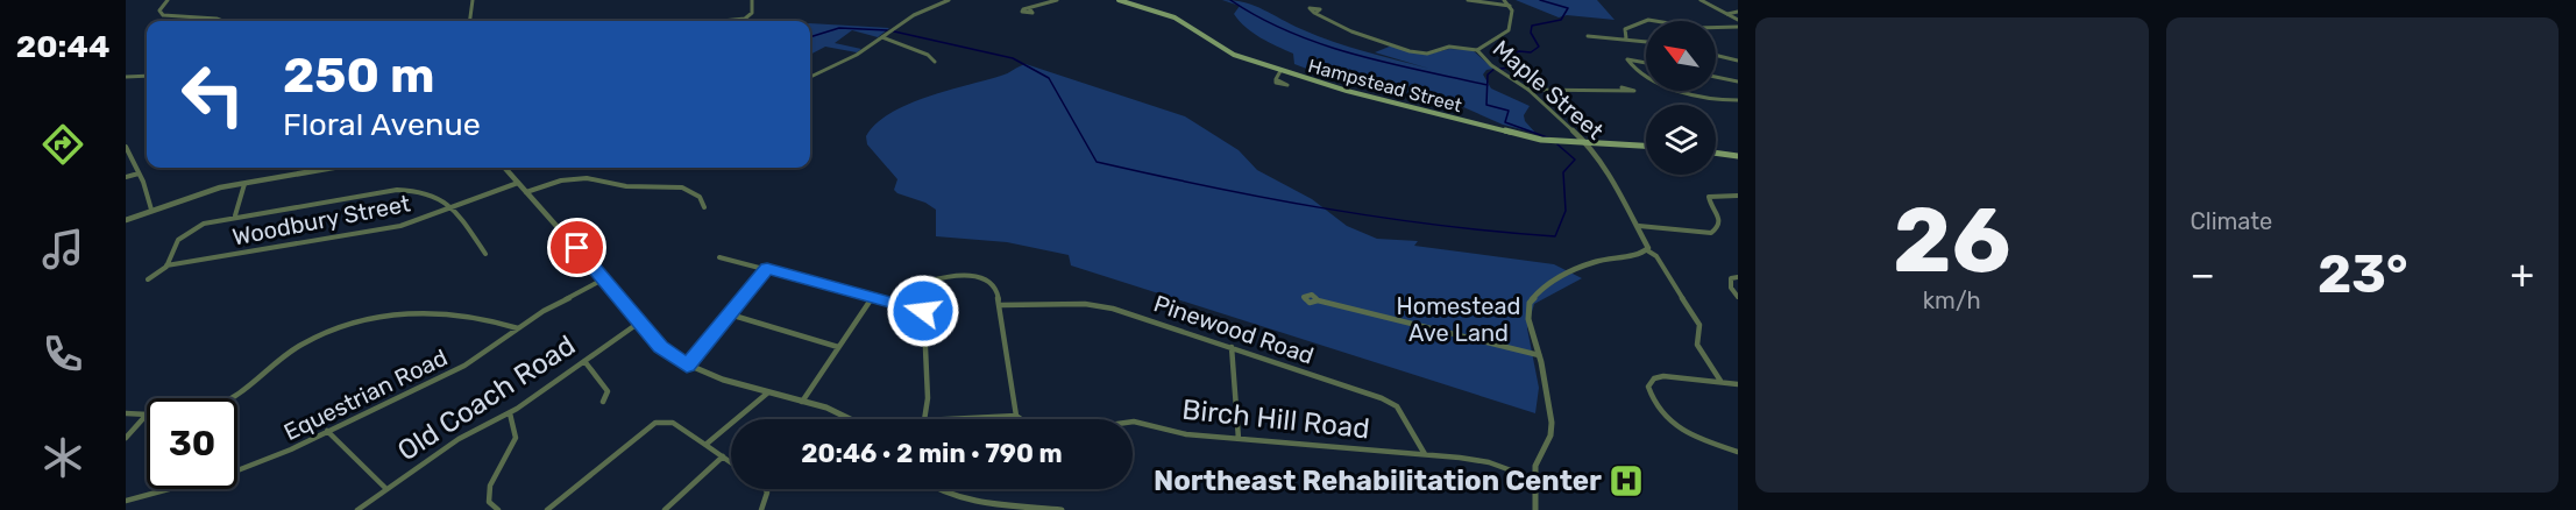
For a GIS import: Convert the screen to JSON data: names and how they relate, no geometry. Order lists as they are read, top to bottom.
{
  "streets": {
    "main road": ["Hampstead Street"],
    "street": [
      "Maple Street",
      "Woodbury Street",
      "Pinewood Road",
      "Equestrian Road",
      "Old Coach Road",
      "Birch Hill Road"
    ]
  },
  "crossings": [
    ["Hampstead Street", "Maple Street"],
    ["Pinewood Road", "Birch Hill Road"]
  ],
  "parks": ["Homestead Ave Land"],
  "places": {
    "hospital": ["Northeast Rehabilitation Center"]
  },
  "north": "top left",
  "page": {
    "tabs": "20:44",
    "tile": [
      ["26", "km/h"],
      "Climate"
    ],
    "turn": ["250 m", "Floral Avenue"],
    "heat": ["−", "23°", "+"],
    "limit": "30",
    "trip": "20:46 · 2 min · 790 m"
  }
}
